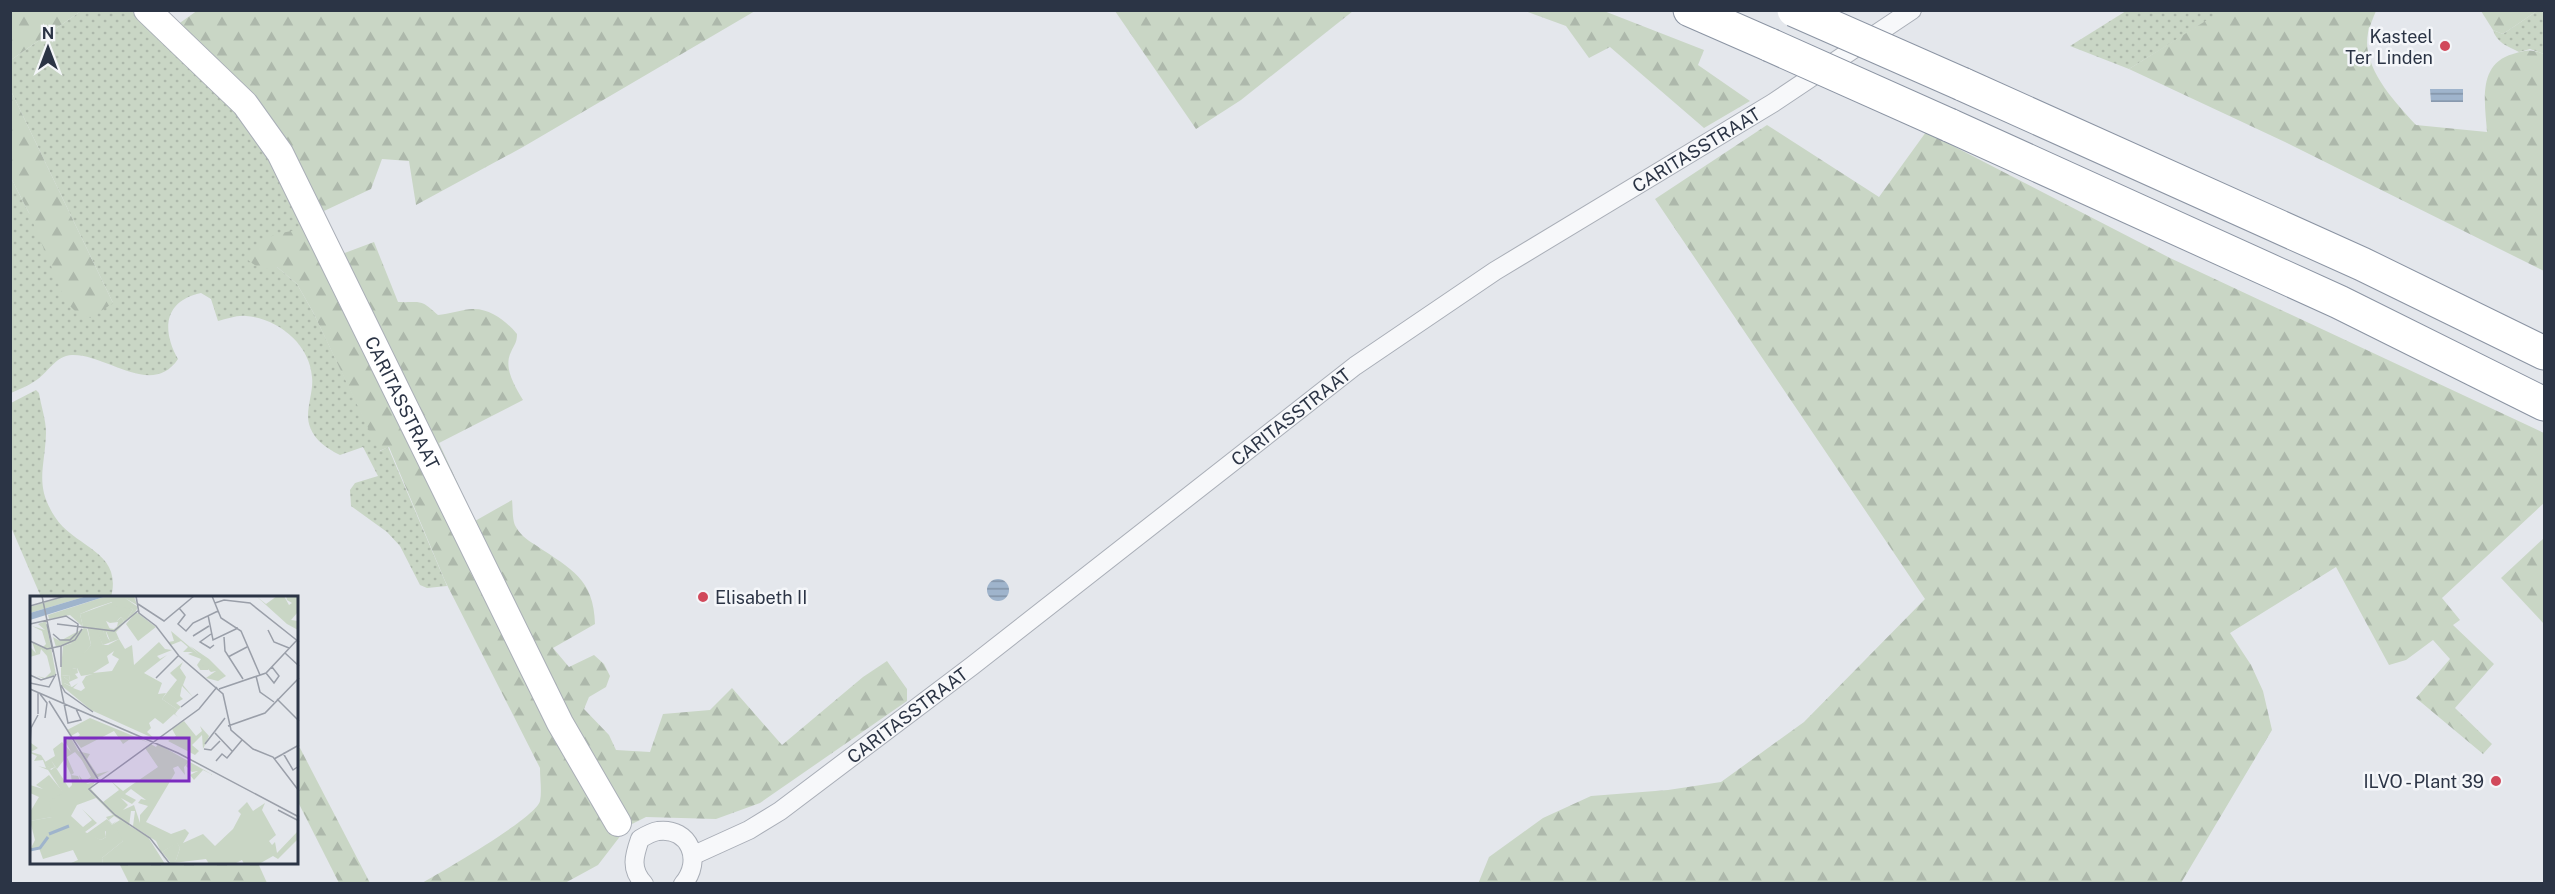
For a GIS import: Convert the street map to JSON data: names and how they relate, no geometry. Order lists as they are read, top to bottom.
{
  "streets": {
    "street": ["CARITASSTRAAT"]
  },
  "places": ["Kasteel Ter Linden", "Elisabeth II", "ILVO - Plant 39"],
  "north": "top"
}
